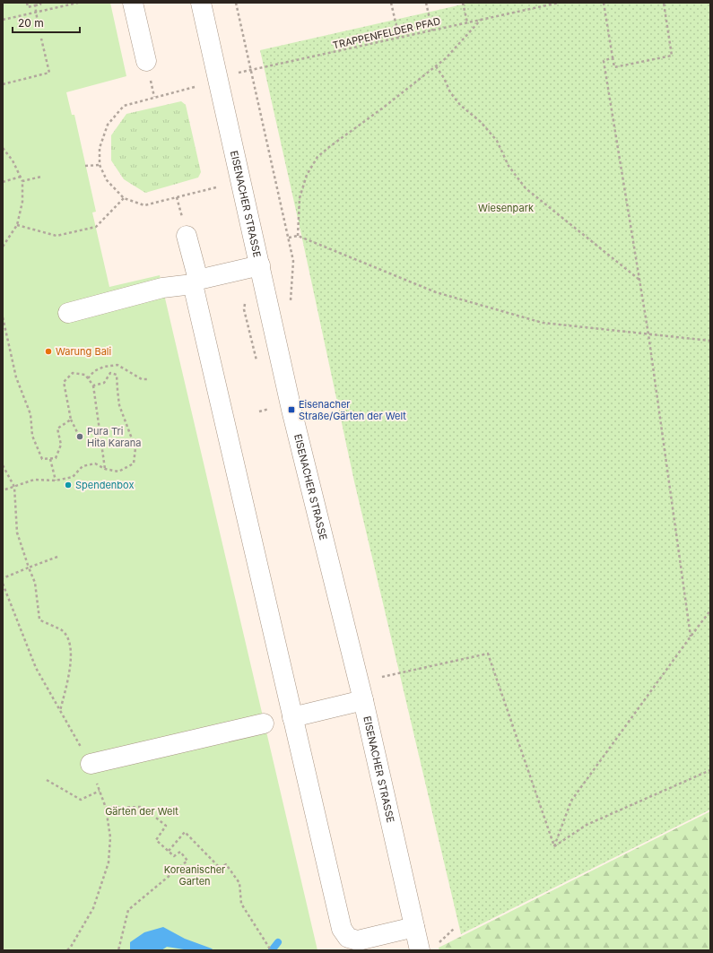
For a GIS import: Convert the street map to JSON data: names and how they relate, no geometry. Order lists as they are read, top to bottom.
{
  "streets": {
    "street": ["EISENACHER STRASSE"],
    "path": ["TRAPPENFELDER PFAD"]
  },
  "crossings": [
    ["TRAPPENFELDER PFAD", "EISENACHER STRASSE"]
  ],
  "parks": ["Wiesenpark", "Gärten der Welt", "Koreanischer Garten"],
  "places": {
    "other": ["Warung Bali", "Pura Tri Hita Karana", "Spendenbox"],
    "transit": ["Eisenacher Straße/Gärten der Welt"]
  },
  "scale_bar": "20 m"
}
